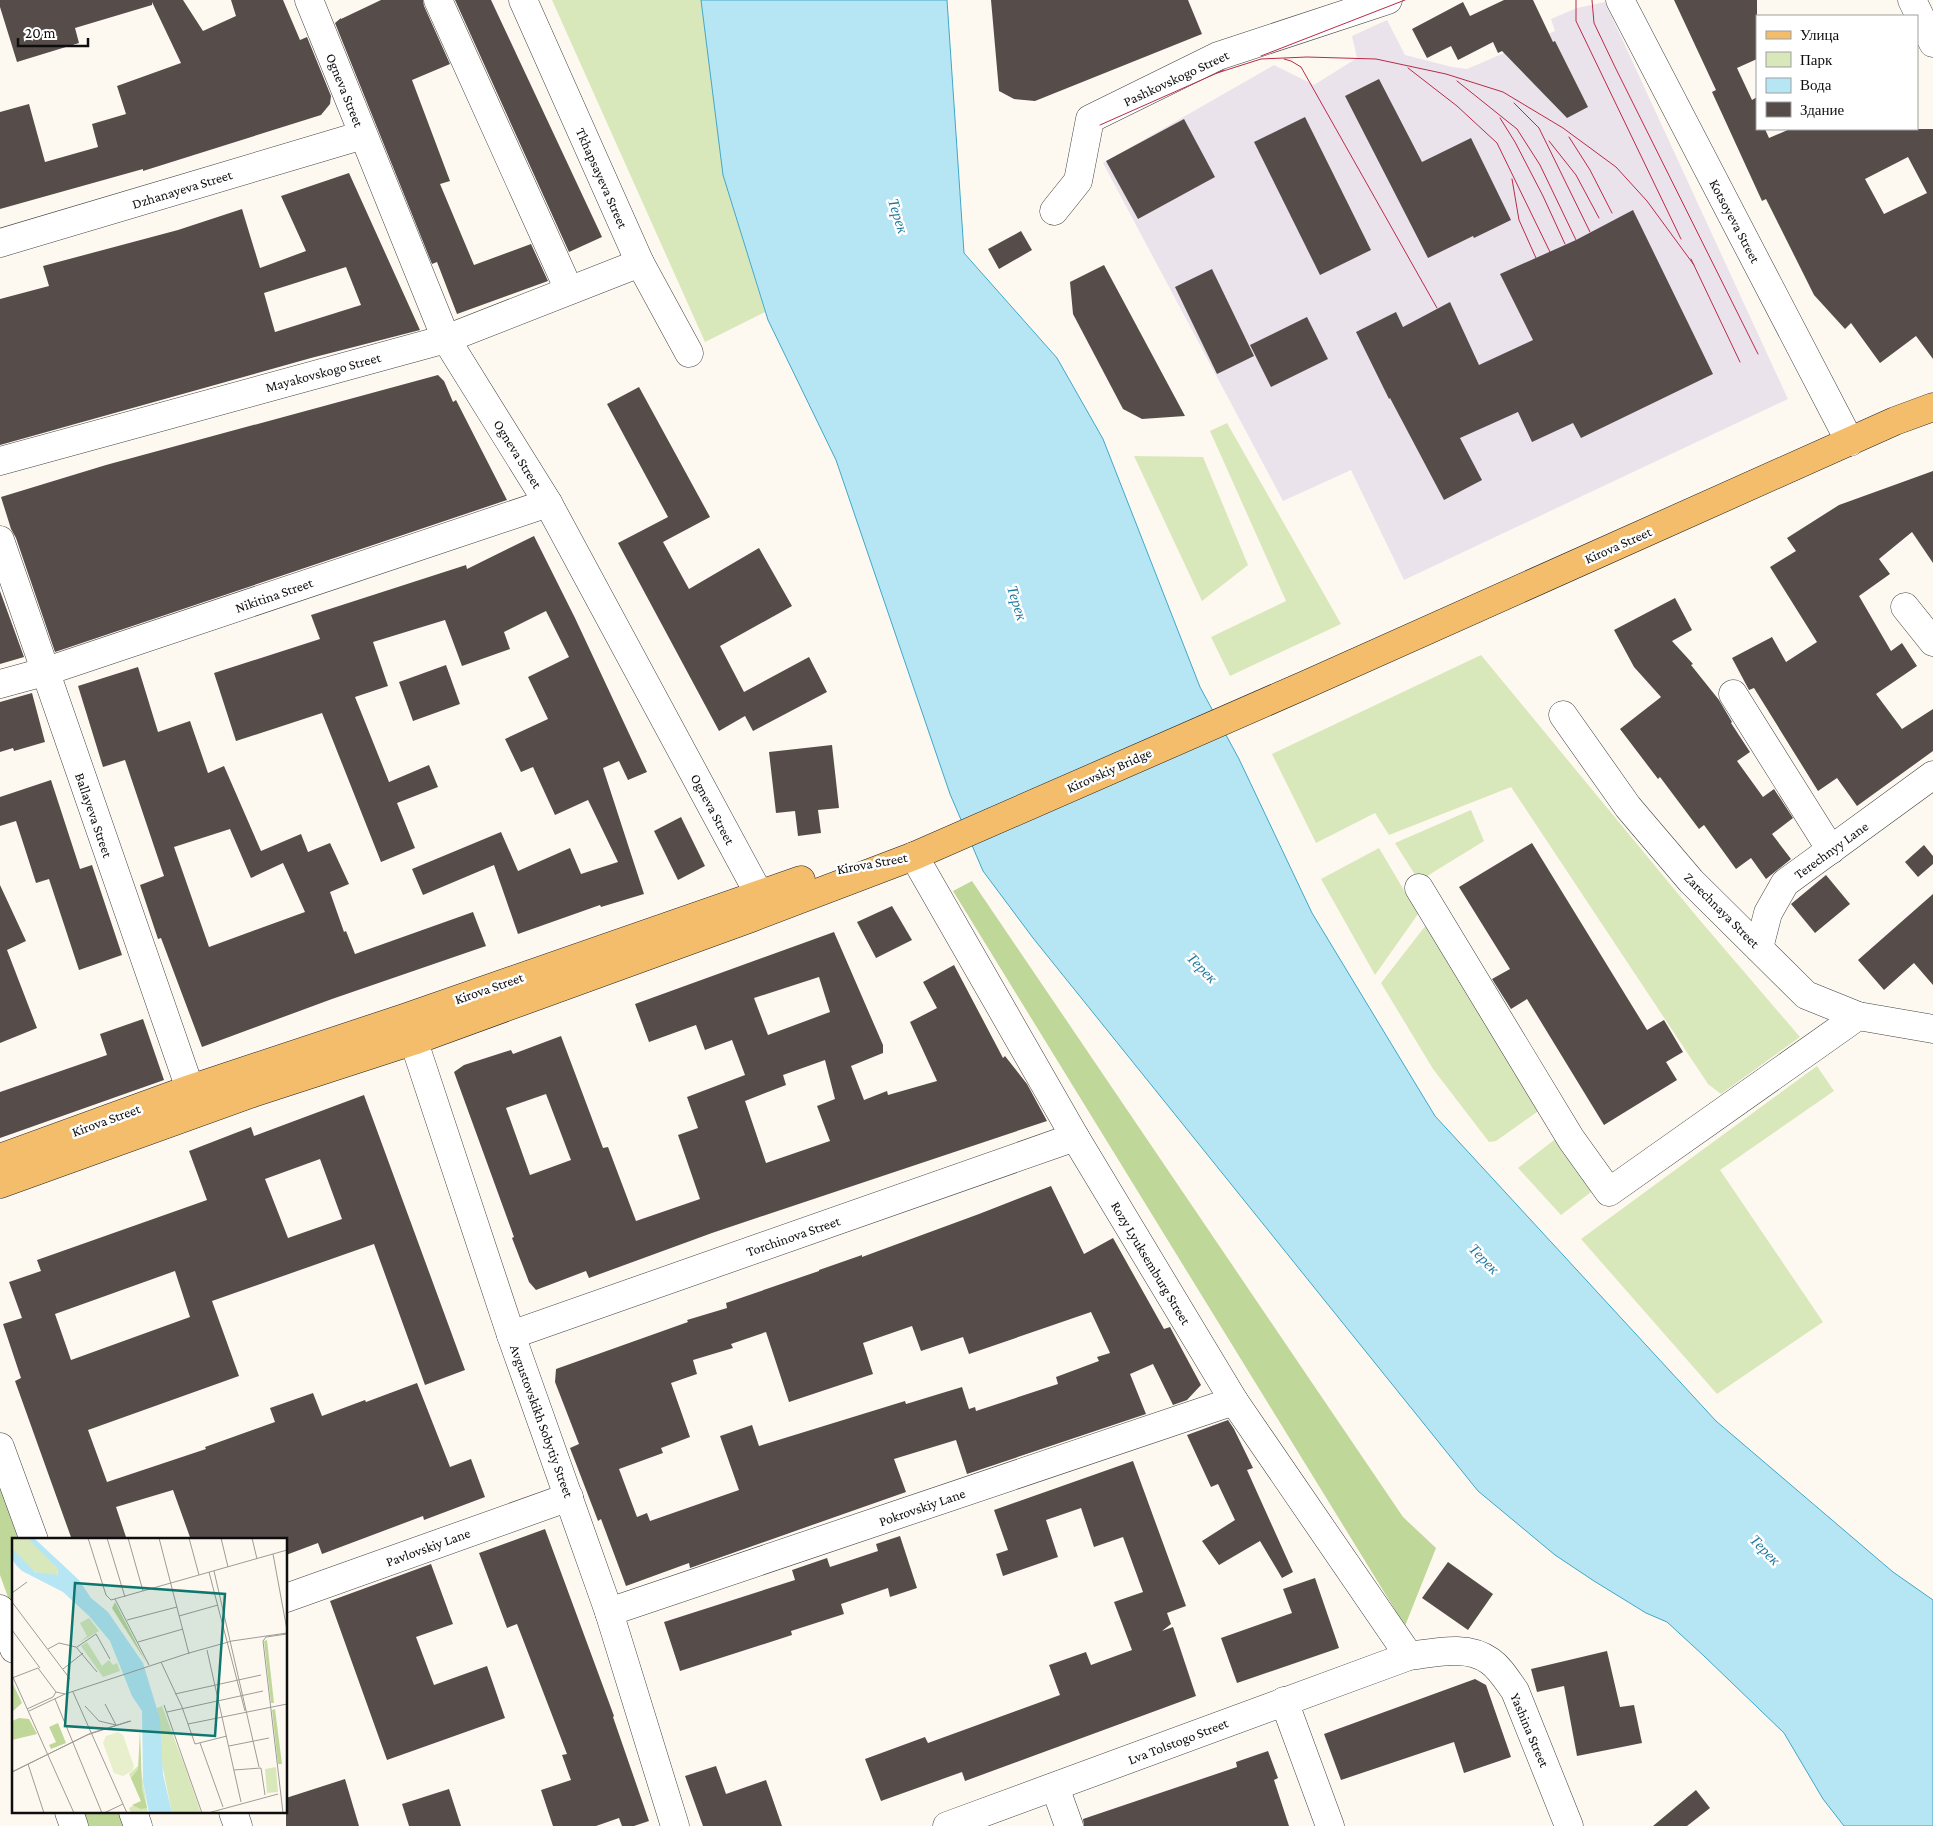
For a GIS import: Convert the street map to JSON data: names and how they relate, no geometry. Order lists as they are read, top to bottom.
{
  "streets": {
    "main road": ["Kirova Street", "Kirovskiy Bridge"],
    "street": [
      "Pashkovskogo Street",
      "Ogneva Street",
      "Tkhapsayeva Street",
      "Dzhanayeva Street",
      "Kotsoyeva Street",
      "Mayakovskogo Street",
      "Nikitina Street",
      "Ballayeva Street",
      "Terechnyy Lane",
      "Zarechnaya Street",
      "Torchinova Street",
      "Rozy Lyuksemburg Street",
      "Avgustovskikh Sobytiy Street",
      "Pokrovskiy Lane",
      "Pavlovskiy Lane",
      "Yashina Street",
      "Lva Tolstogo Street"
    ]
  },
  "crossings": [
    ["Ogneva Street", "Dzhanayeva Street"],
    ["Ogneva Street", "Mayakovskogo Street"],
    ["Ogneva Street", "Kirova Street"],
    ["Ogneva Street", "Nikitina Street"],
    ["Tkhapsayeva Street", "Mayakovskogo Street"],
    ["Kotsoyeva Street", "Kirova Street"],
    ["Kirova Street", "Kirovskiy Bridge"],
    ["Kirova Street", "Ballayeva Street"],
    ["Kirova Street", "Rozy Lyuksemburg Street"],
    ["Kirova Street", "Avgustovskikh Sobytiy Street"],
    ["Nikitina Street", "Ballayeva Street"],
    ["Kirovskiy Bridge", "Rozy Lyuksemburg Street"],
    ["Terechnyy Lane", "Zarechnaya Street"],
    ["Torchinova Street", "Rozy Lyuksemburg Street"],
    ["Torchinova Street", "Avgustovskikh Sobytiy Street"],
    ["Rozy Lyuksemburg Street", "Pokrovskiy Lane"],
    ["Rozy Lyuksemburg Street", "Yashina Street"],
    ["Rozy Lyuksemburg Street", "Lva Tolstogo Street"],
    ["Avgustovskikh Sobytiy Street", "Pokrovskiy Lane"],
    ["Avgustovskikh Sobytiy Street", "Pavlovskiy Lane"],
    ["Yashina Street", "Lva Tolstogo Street"]
  ],
  "water": ["Терек"],
  "legend": [
    "Улица",
    "Парк",
    "Вода",
    "Здание"
  ],
  "scale_bar": "20 m"
}
